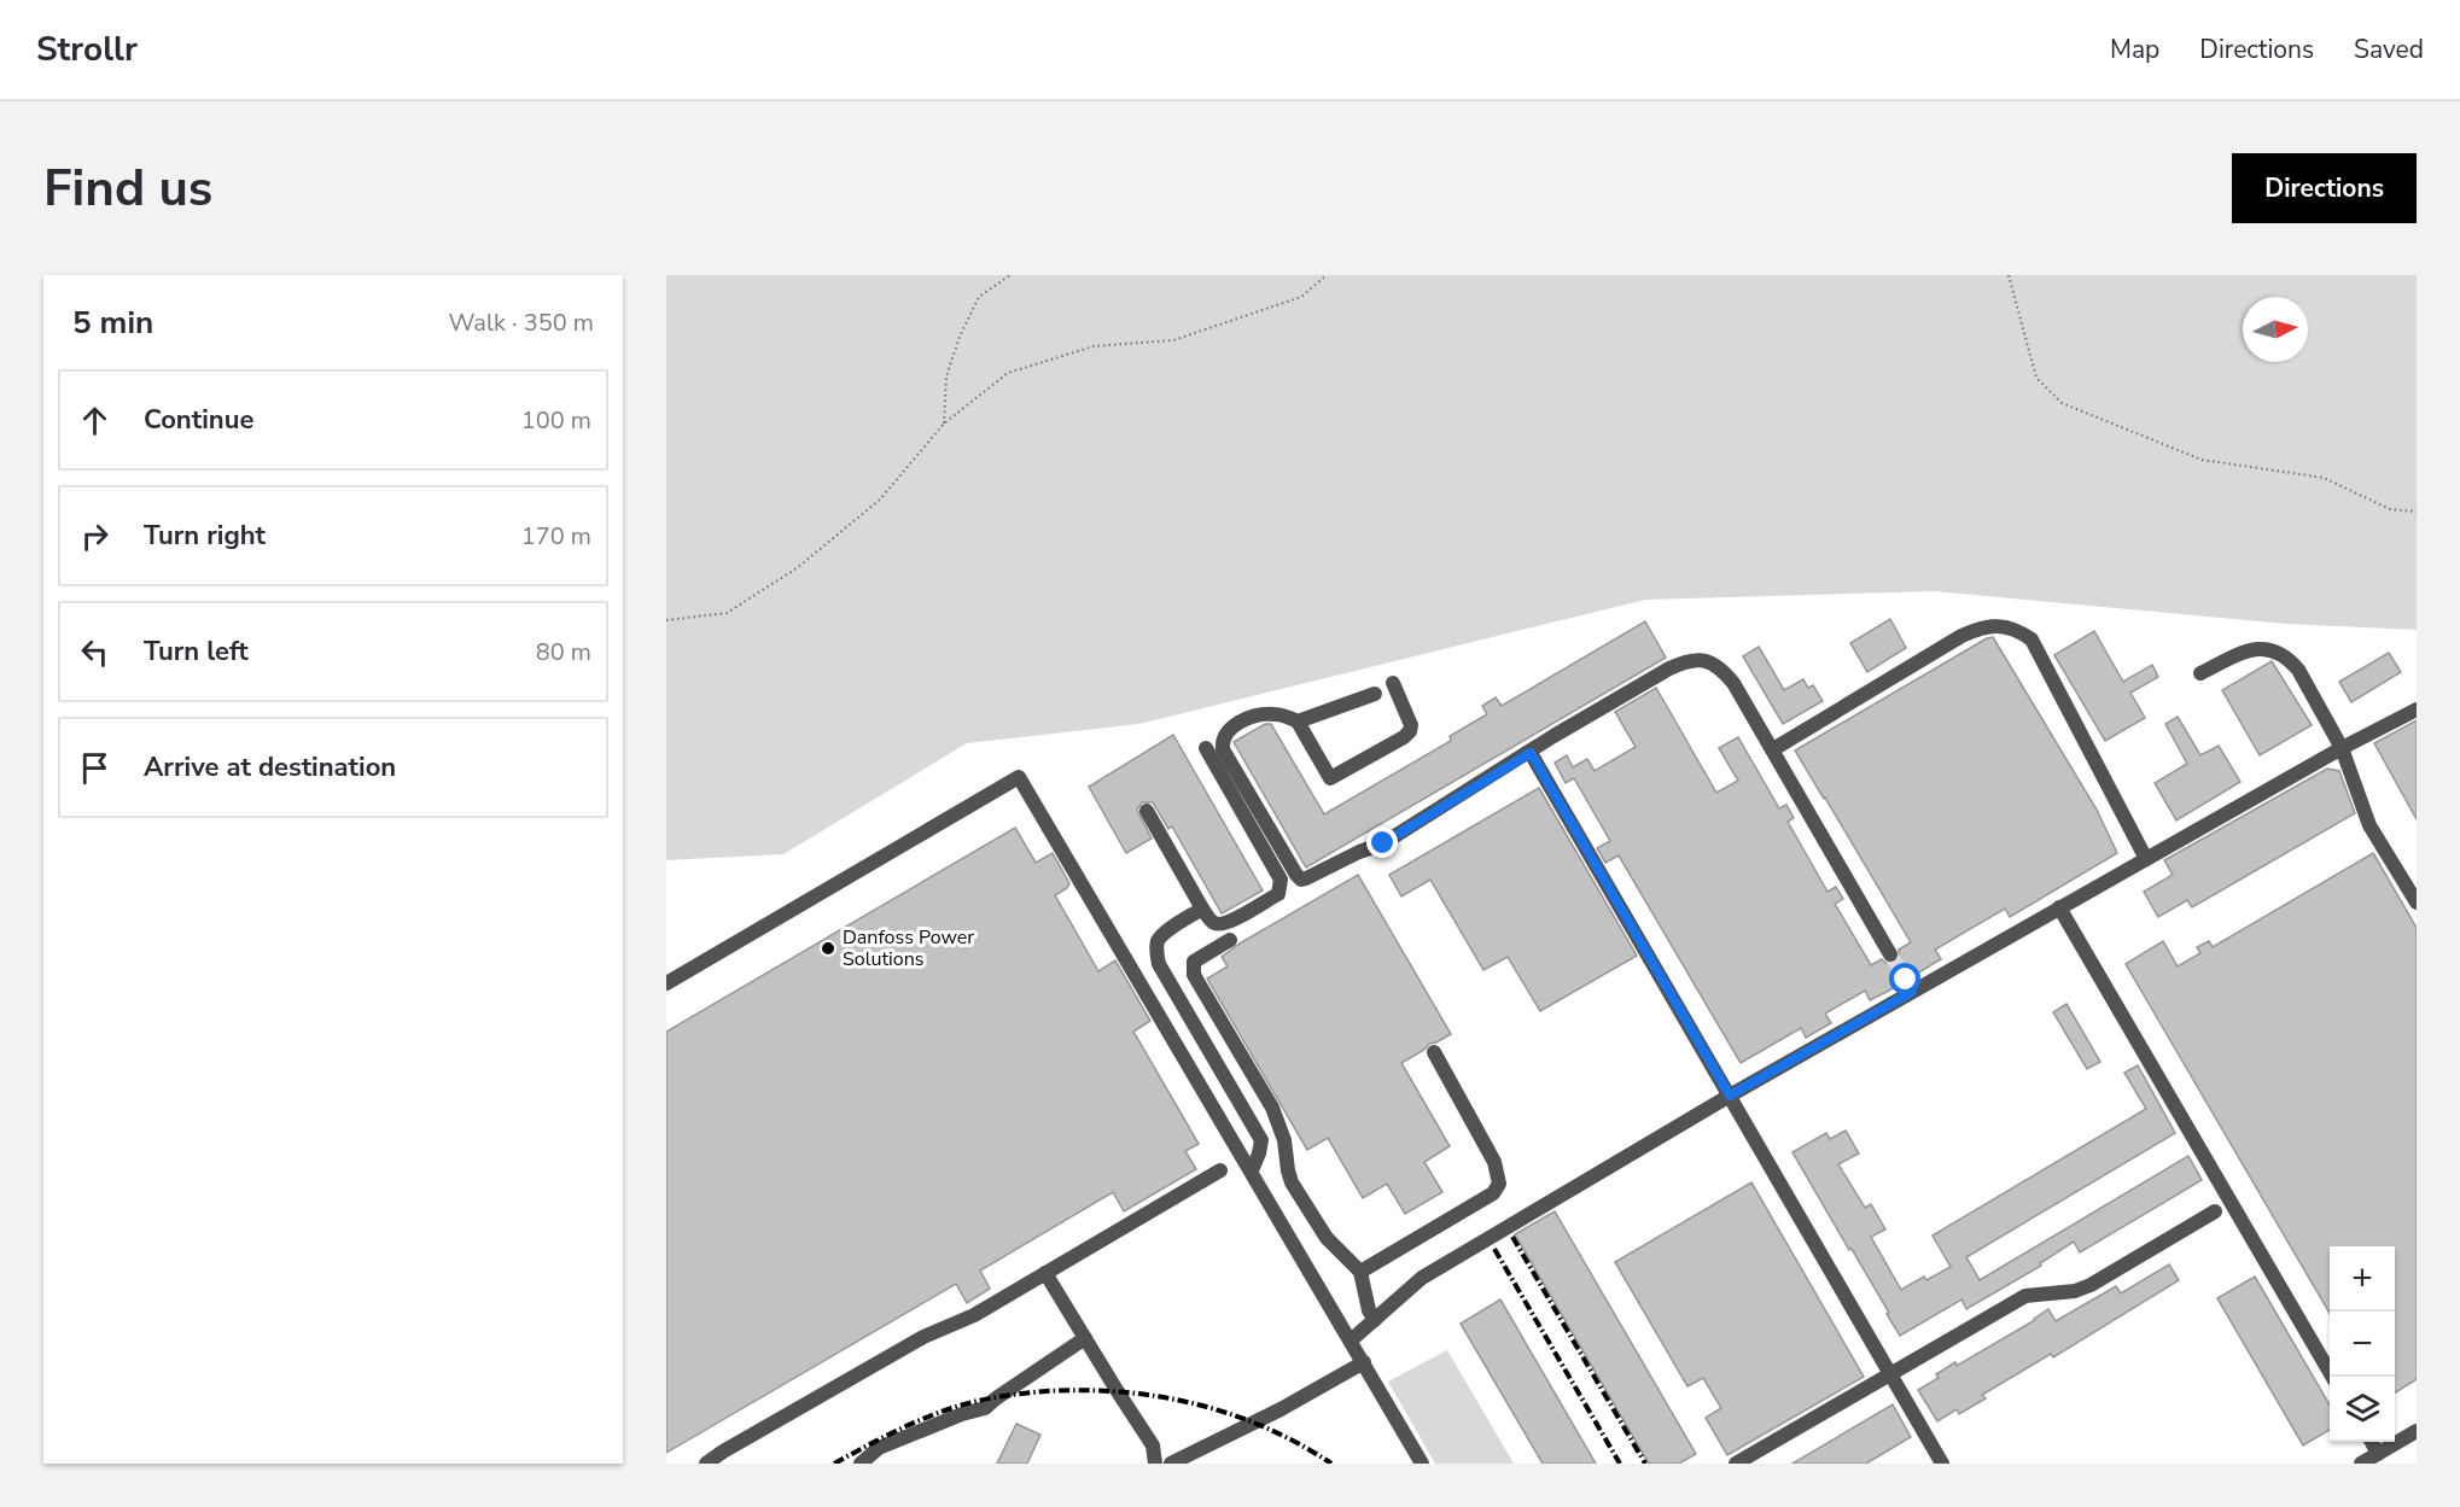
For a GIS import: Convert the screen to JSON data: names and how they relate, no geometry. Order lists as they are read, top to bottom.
{
  "places": ["Danfoss Power Solutions"],
  "north": "right",
  "page": {
    "header": "Strollr",
    "nav": ["Map", "Directions", "Saved"],
    "buttons": "Directions",
    "title": "Find us",
    "heading": ["5 min", "Walk · 350 m"],
    "list": [
      ["Continue", "100 m"],
      ["Turn right", "170 m"],
      ["Turn left", "80 m"],
      "Arrive at destination"
    ],
    "map_buttons": ["+", "−"]
  }
}
